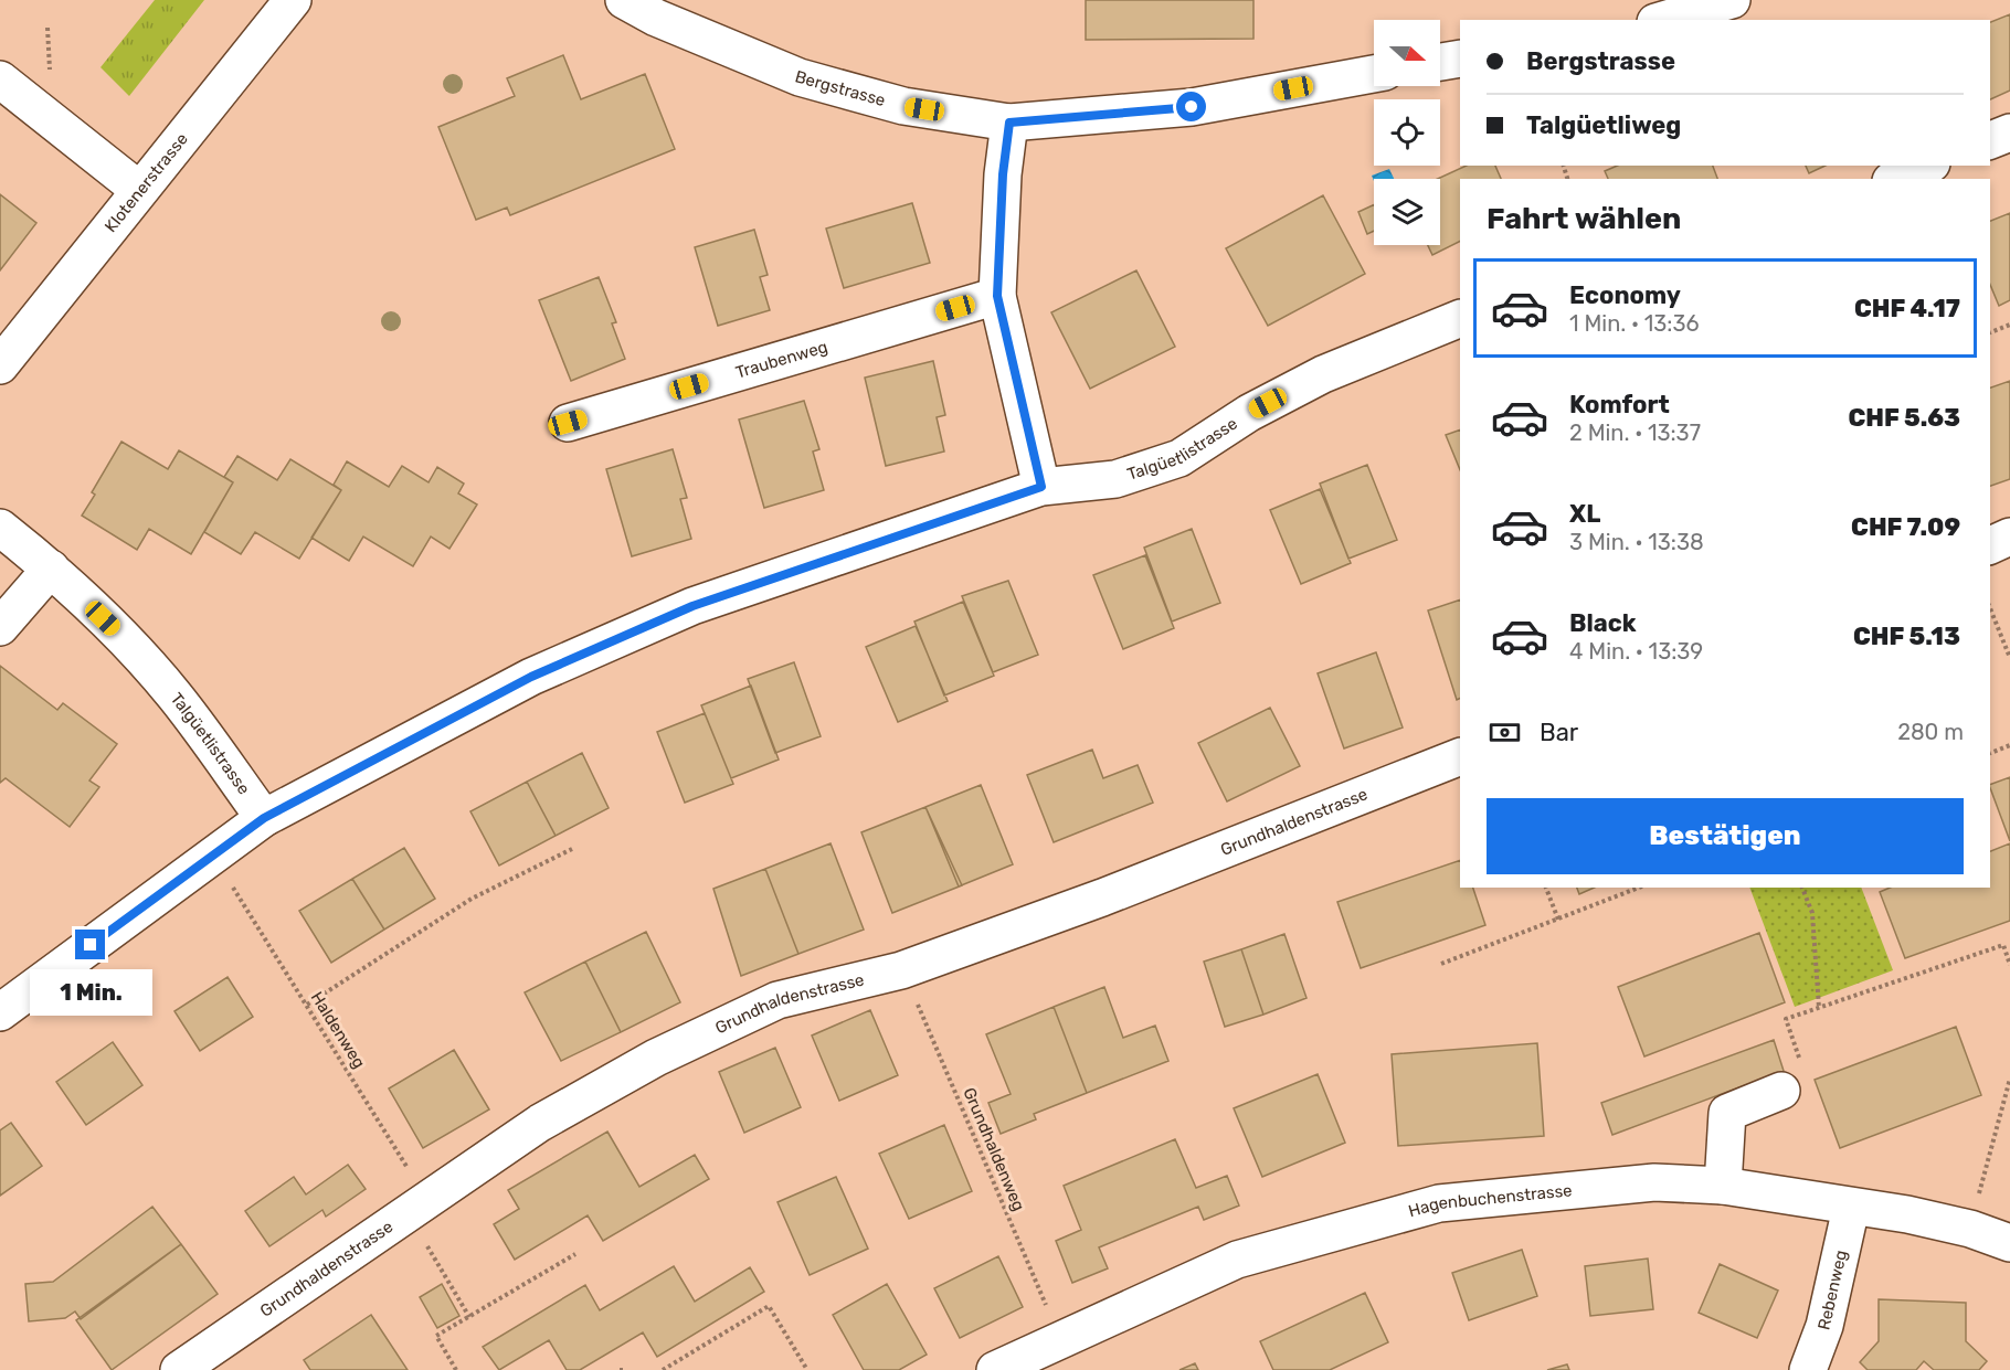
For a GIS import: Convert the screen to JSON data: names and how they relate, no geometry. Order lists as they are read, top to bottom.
{
  "streets": {
    "street": [
      "Bergstrasse",
      "Klotenerstrasse",
      "Traubenweg",
      "Talgüetlistrasse",
      "Grundhaldenstrasse",
      "Hagenbuchenstrasse",
      "Rebenweg"
    ],
    "path": ["Haldenweg", "Grundhaldenweg"]
  },
  "crossings": [
    ["Grundhaldenstrasse", "Haldenweg"],
    ["Grundhaldenstrasse", "Grundhaldenweg"],
    ["Grundhaldenweg", "Hagenbuchenstrasse"],
    ["Hagenbuchenstrasse", "Rebenweg"]
  ],
  "north": "right",
  "page": {
    "banner": ["Bergstrasse", "Talgüetliweg"],
    "heading": "Fahrt wählen",
    "list": [
      {
        "name": "Economy",
        "note": "1 Min. · 13:36",
        "value": "CHF 4.17"
      },
      {
        "name": "Komfort",
        "note": "2 Min. · 13:37",
        "value": "CHF 5.63"
      },
      {
        "name": "XL",
        "note": "3 Min. · 13:38",
        "value": "CHF 7.09"
      },
      {
        "name": "Black",
        "note": "4 Min. · 13:39",
        "value": "CHF 5.13"
      }
    ],
    "pay": ["Bar", "280 m"],
    "buttons": "Bestätigen",
    "bubble": "1 Min."
  }
}
